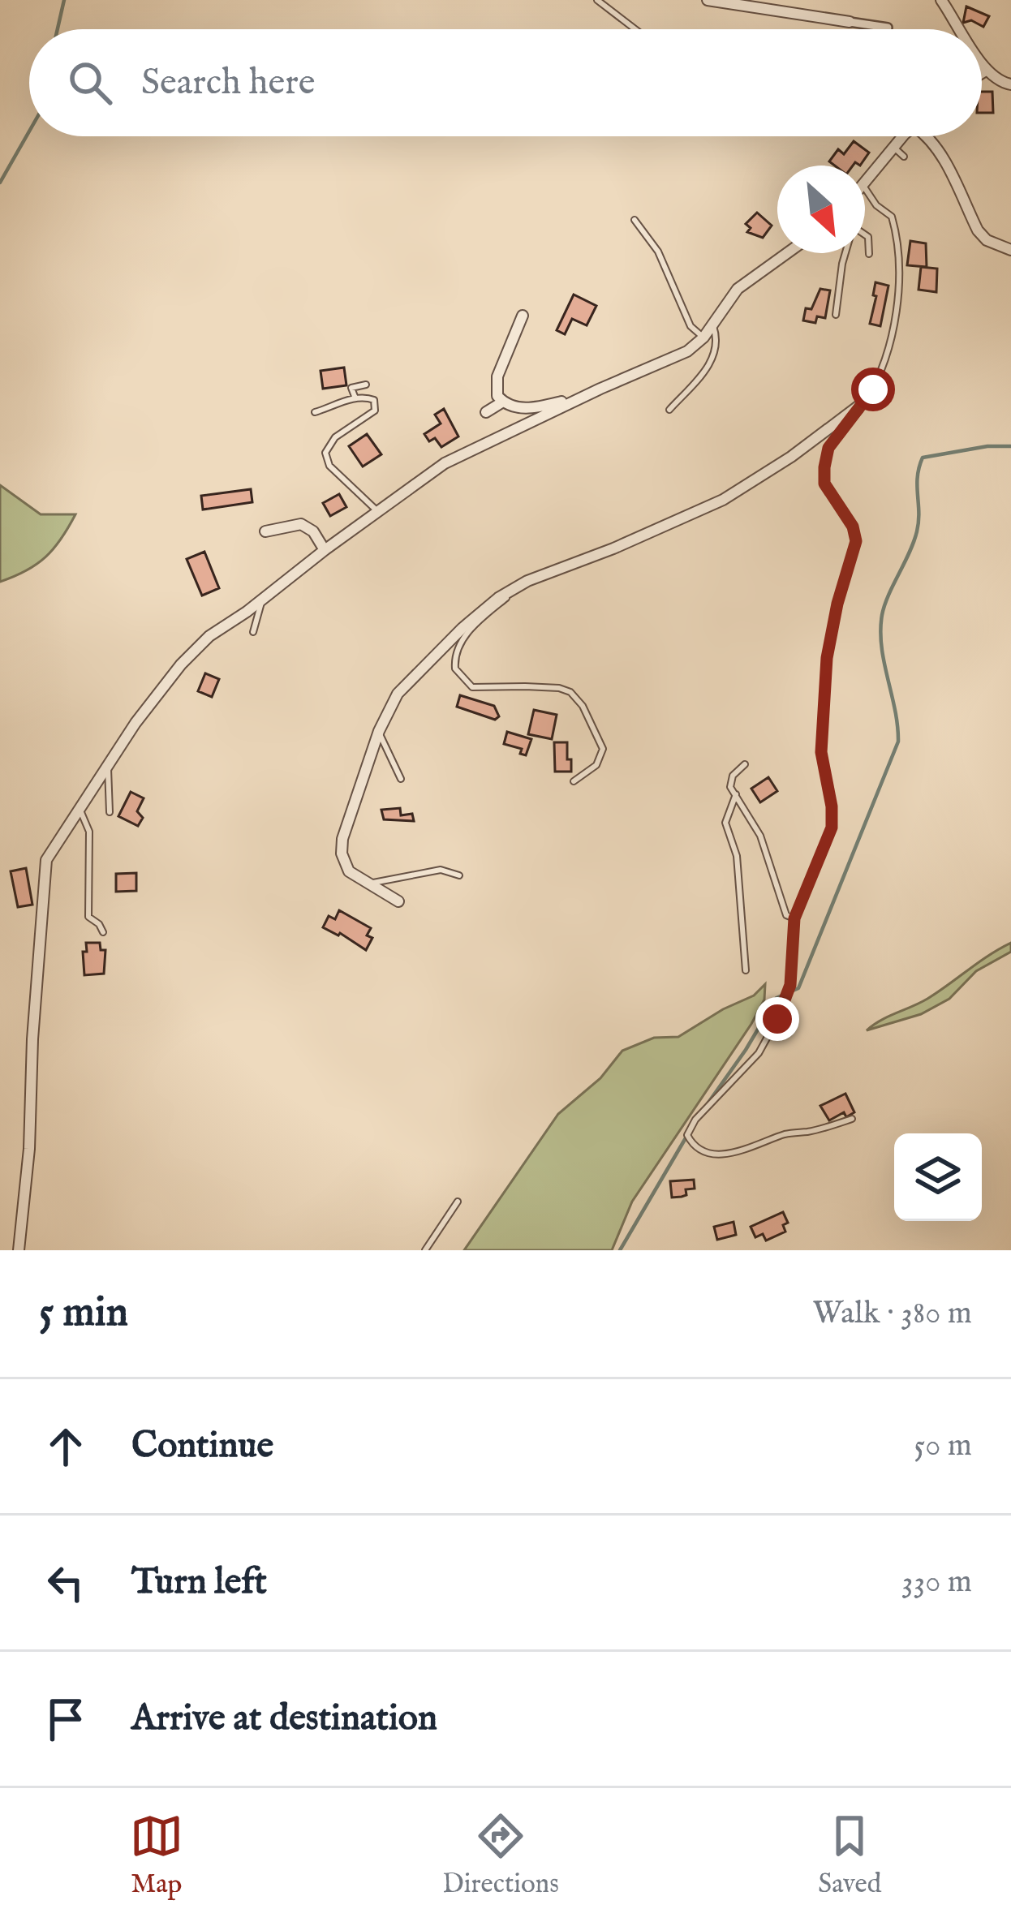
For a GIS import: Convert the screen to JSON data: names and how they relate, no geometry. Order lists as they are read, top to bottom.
{
  "north": "bottom right",
  "page": {
    "search": "Search here",
    "heading": ["5 min", "Walk · 380 m"],
    "list": [
      ["Continue", "50 m"],
      ["Turn left", "330 m"],
      "Arrive at destination"
    ],
    "nav": ["Map", "Directions", "Saved"]
  }
}
